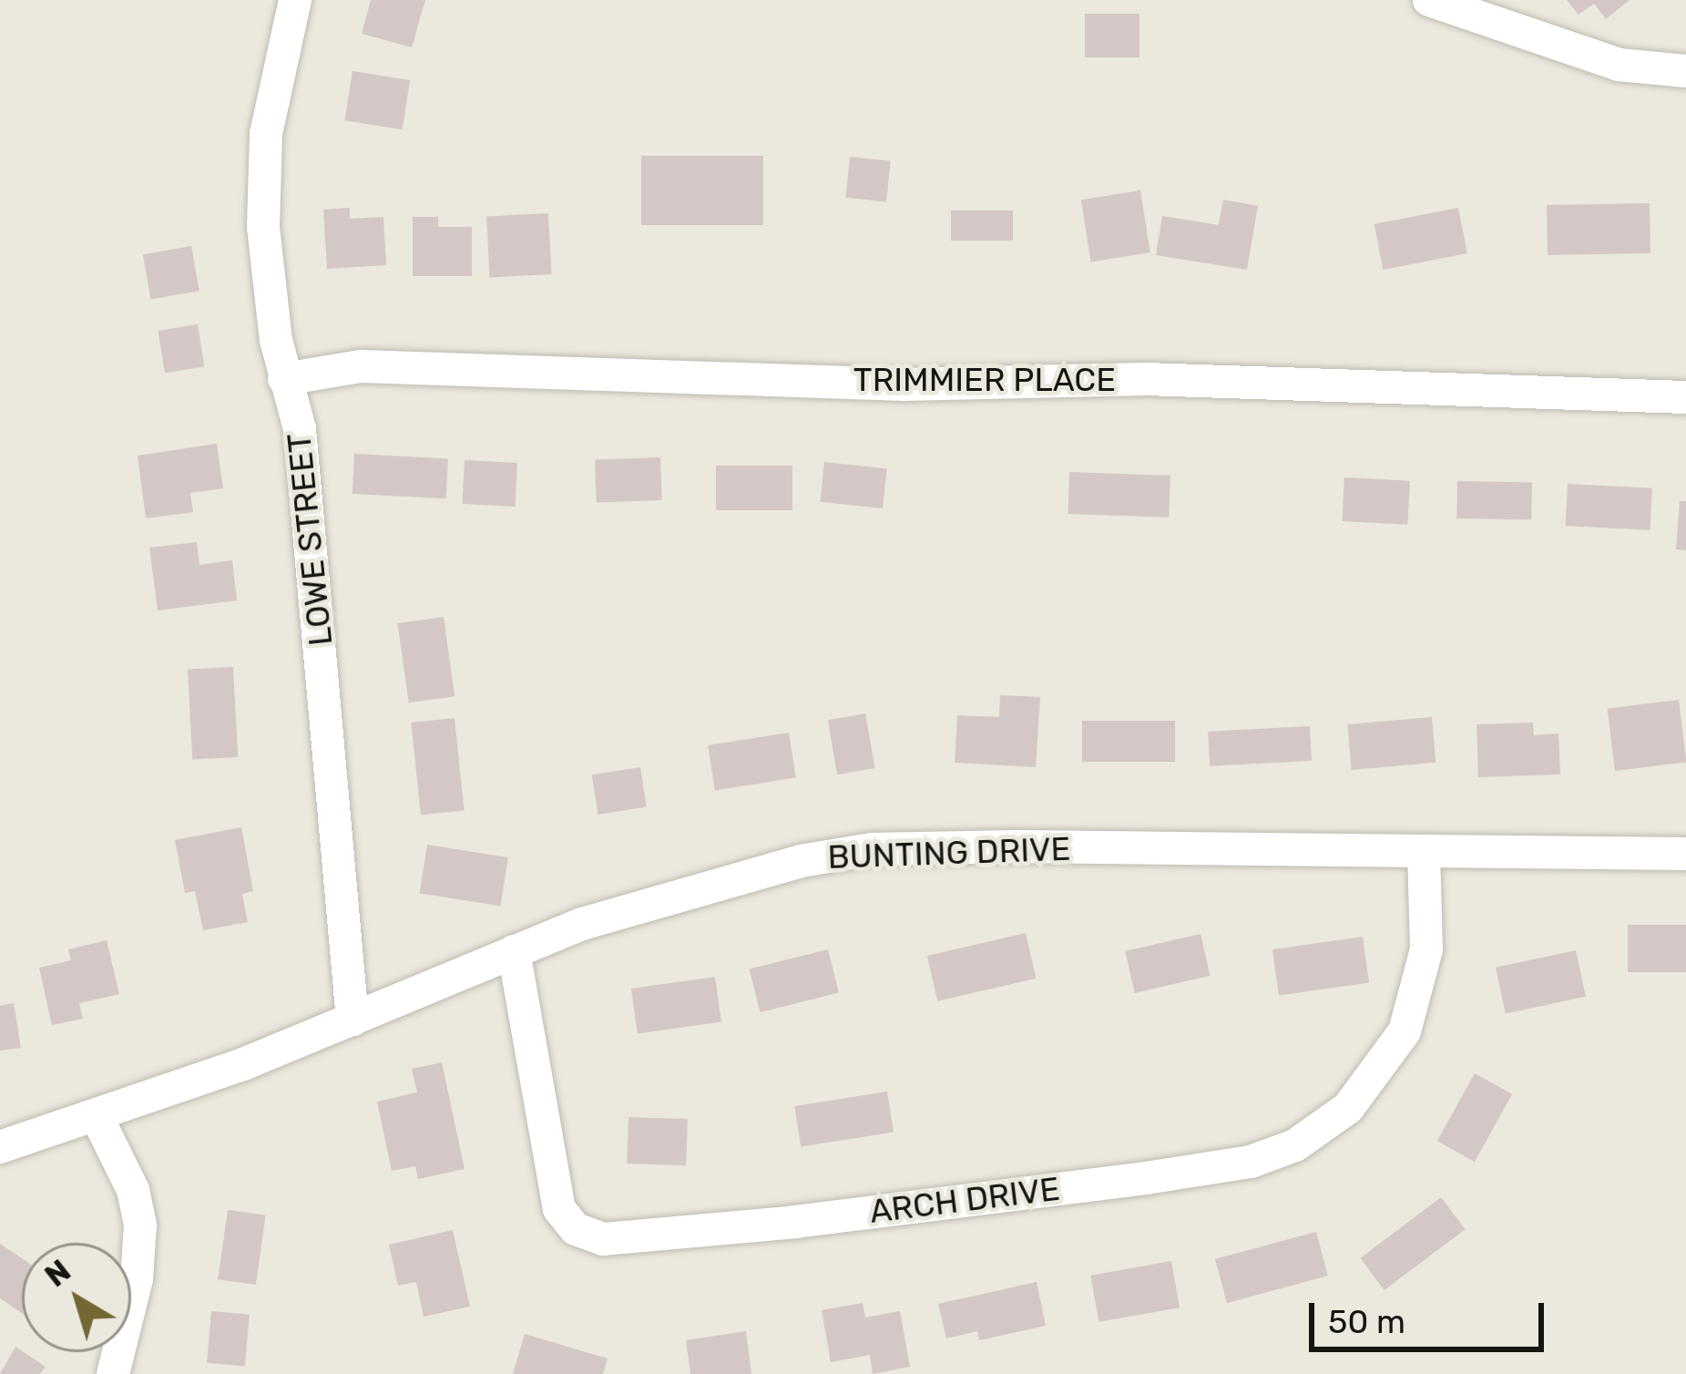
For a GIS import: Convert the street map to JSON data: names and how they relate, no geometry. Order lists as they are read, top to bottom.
{
  "streets": {
    "street": [
      "TRIMMIER PLACE",
      "LOWE STREET",
      "BUNTING DRIVE",
      "ARCH DRIVE"
    ]
  },
  "crossings": [
    ["TRIMMIER PLACE", "LOWE STREET"],
    ["LOWE STREET", "BUNTING DRIVE"],
    ["BUNTING DRIVE", "ARCH DRIVE"]
  ],
  "scale_bar": "50 m",
  "north": "top left"
}
